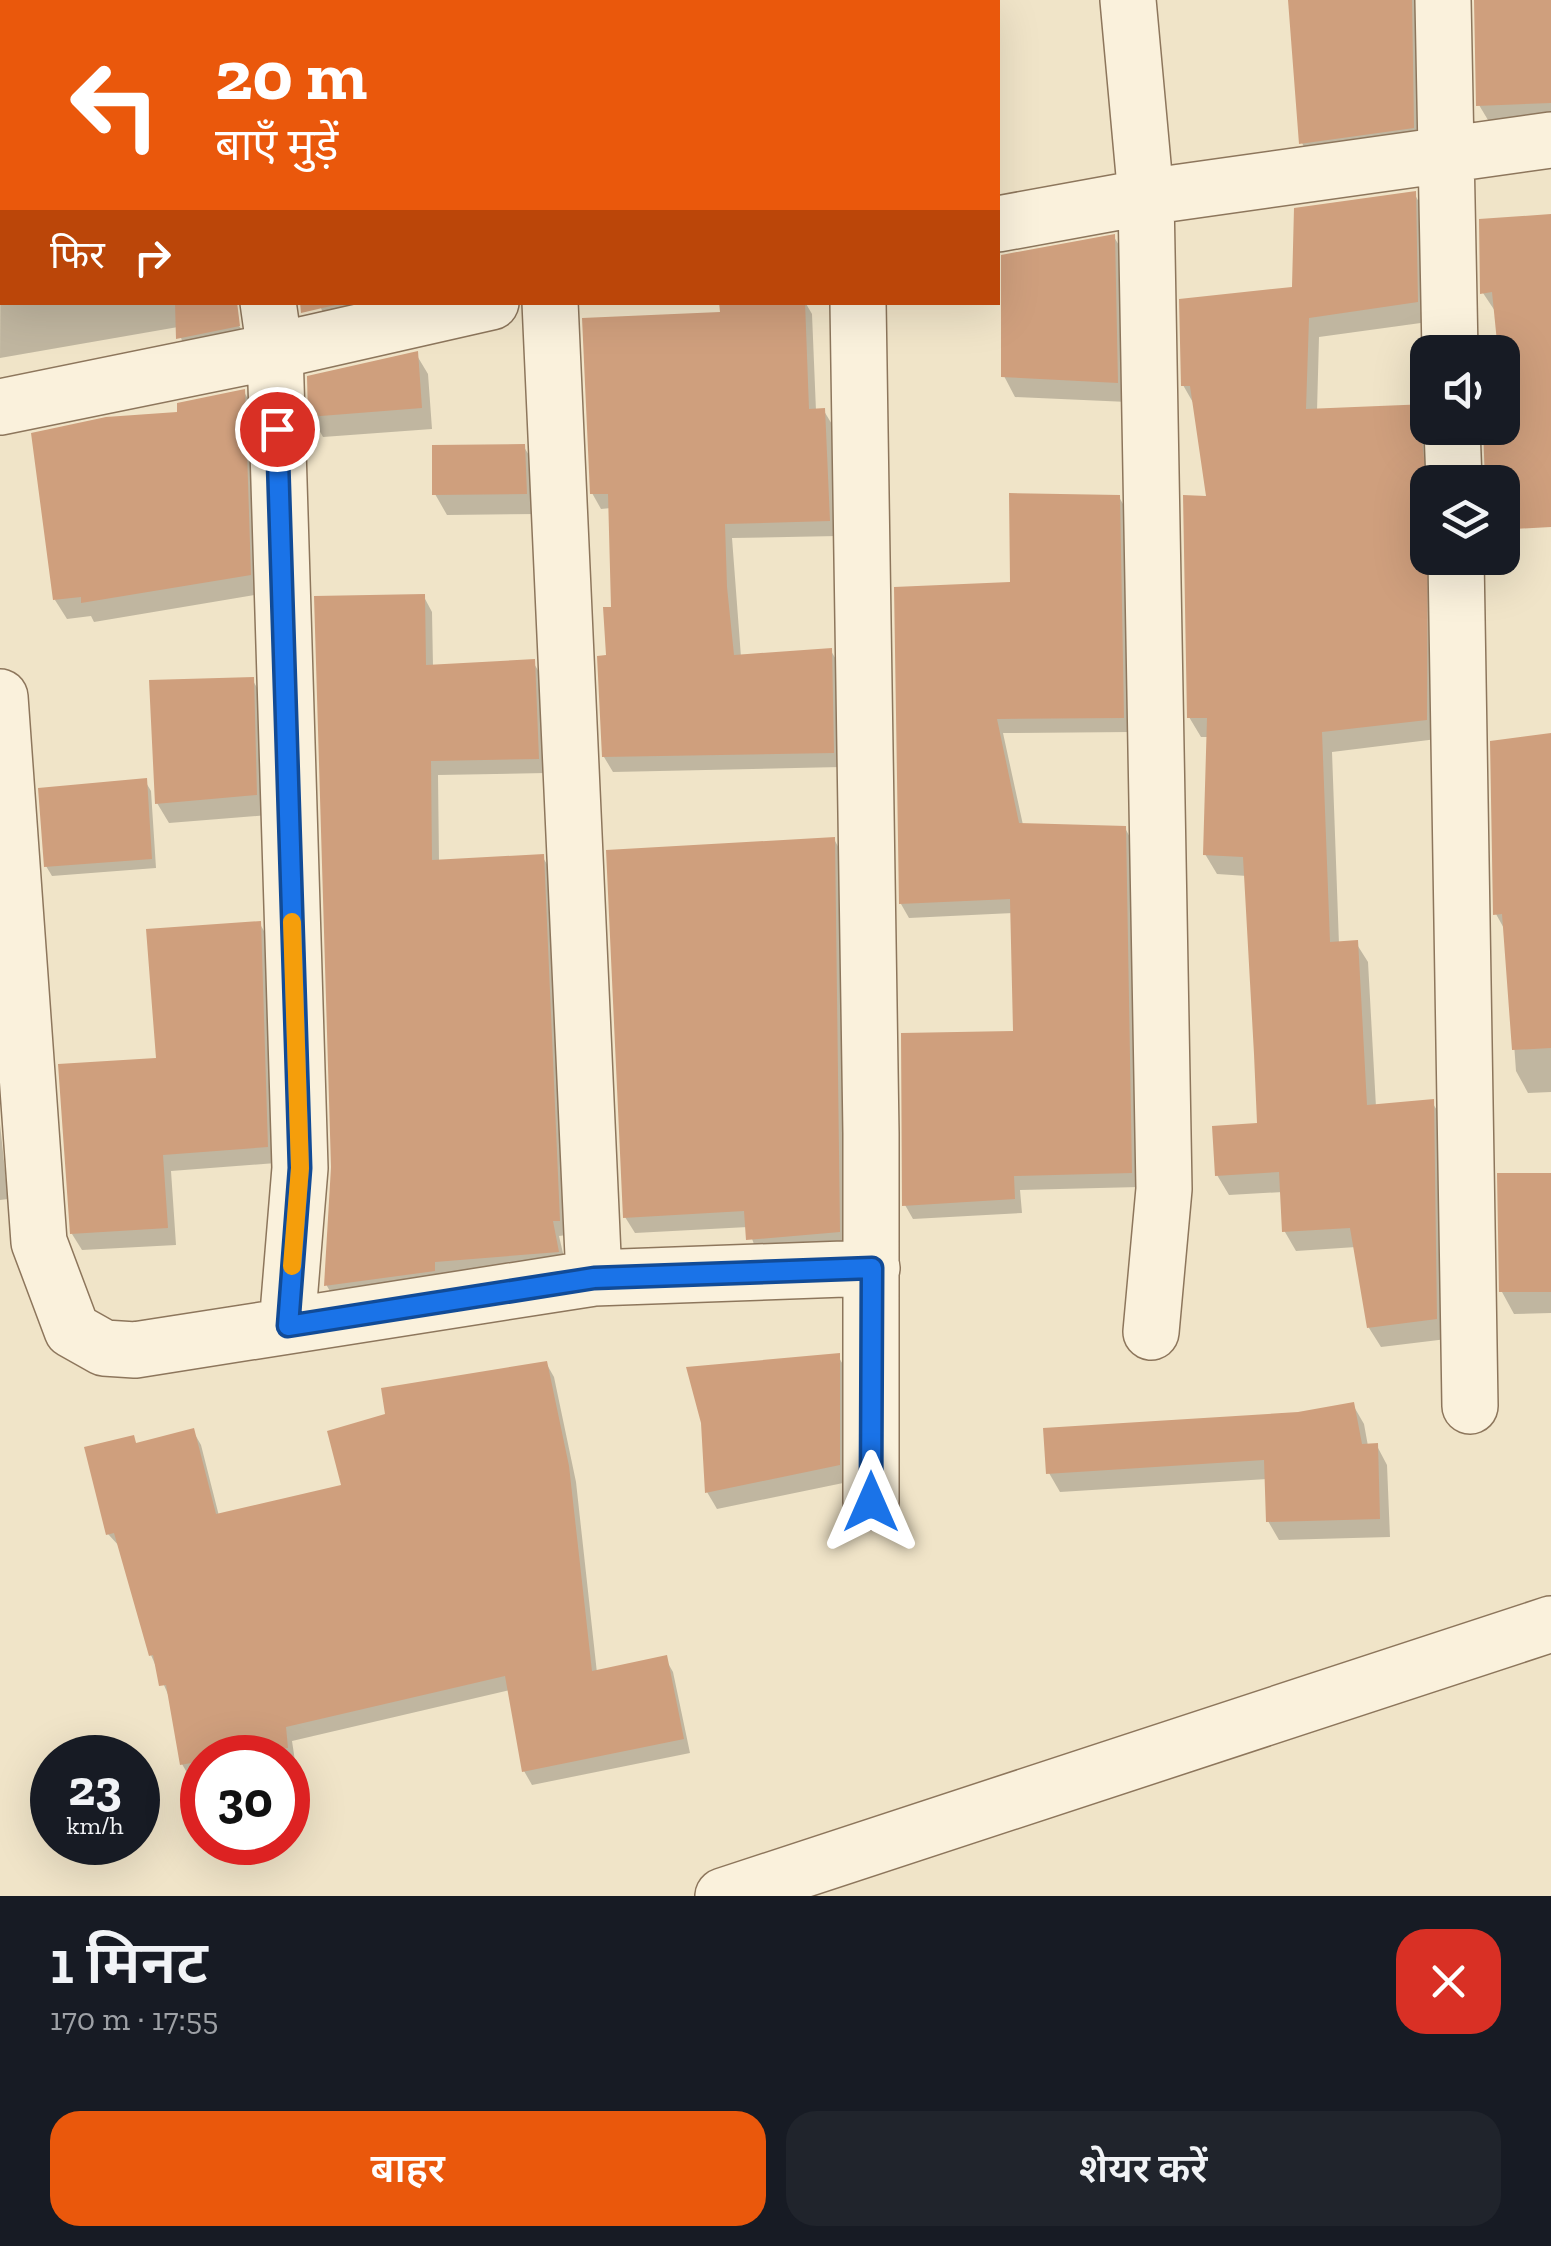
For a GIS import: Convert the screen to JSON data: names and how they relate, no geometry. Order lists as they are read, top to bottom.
{
  "page": {
    "turn": ["20 m", "बाएँ मुड़ें"],
    "then": "फिर",
    "speed": "23 km/h",
    "limit": "30",
    "heading": ["1 मिनट", "170 m · 17:55"],
    "buttons": ["बाहर", "शेयर करें"]
  }
}
